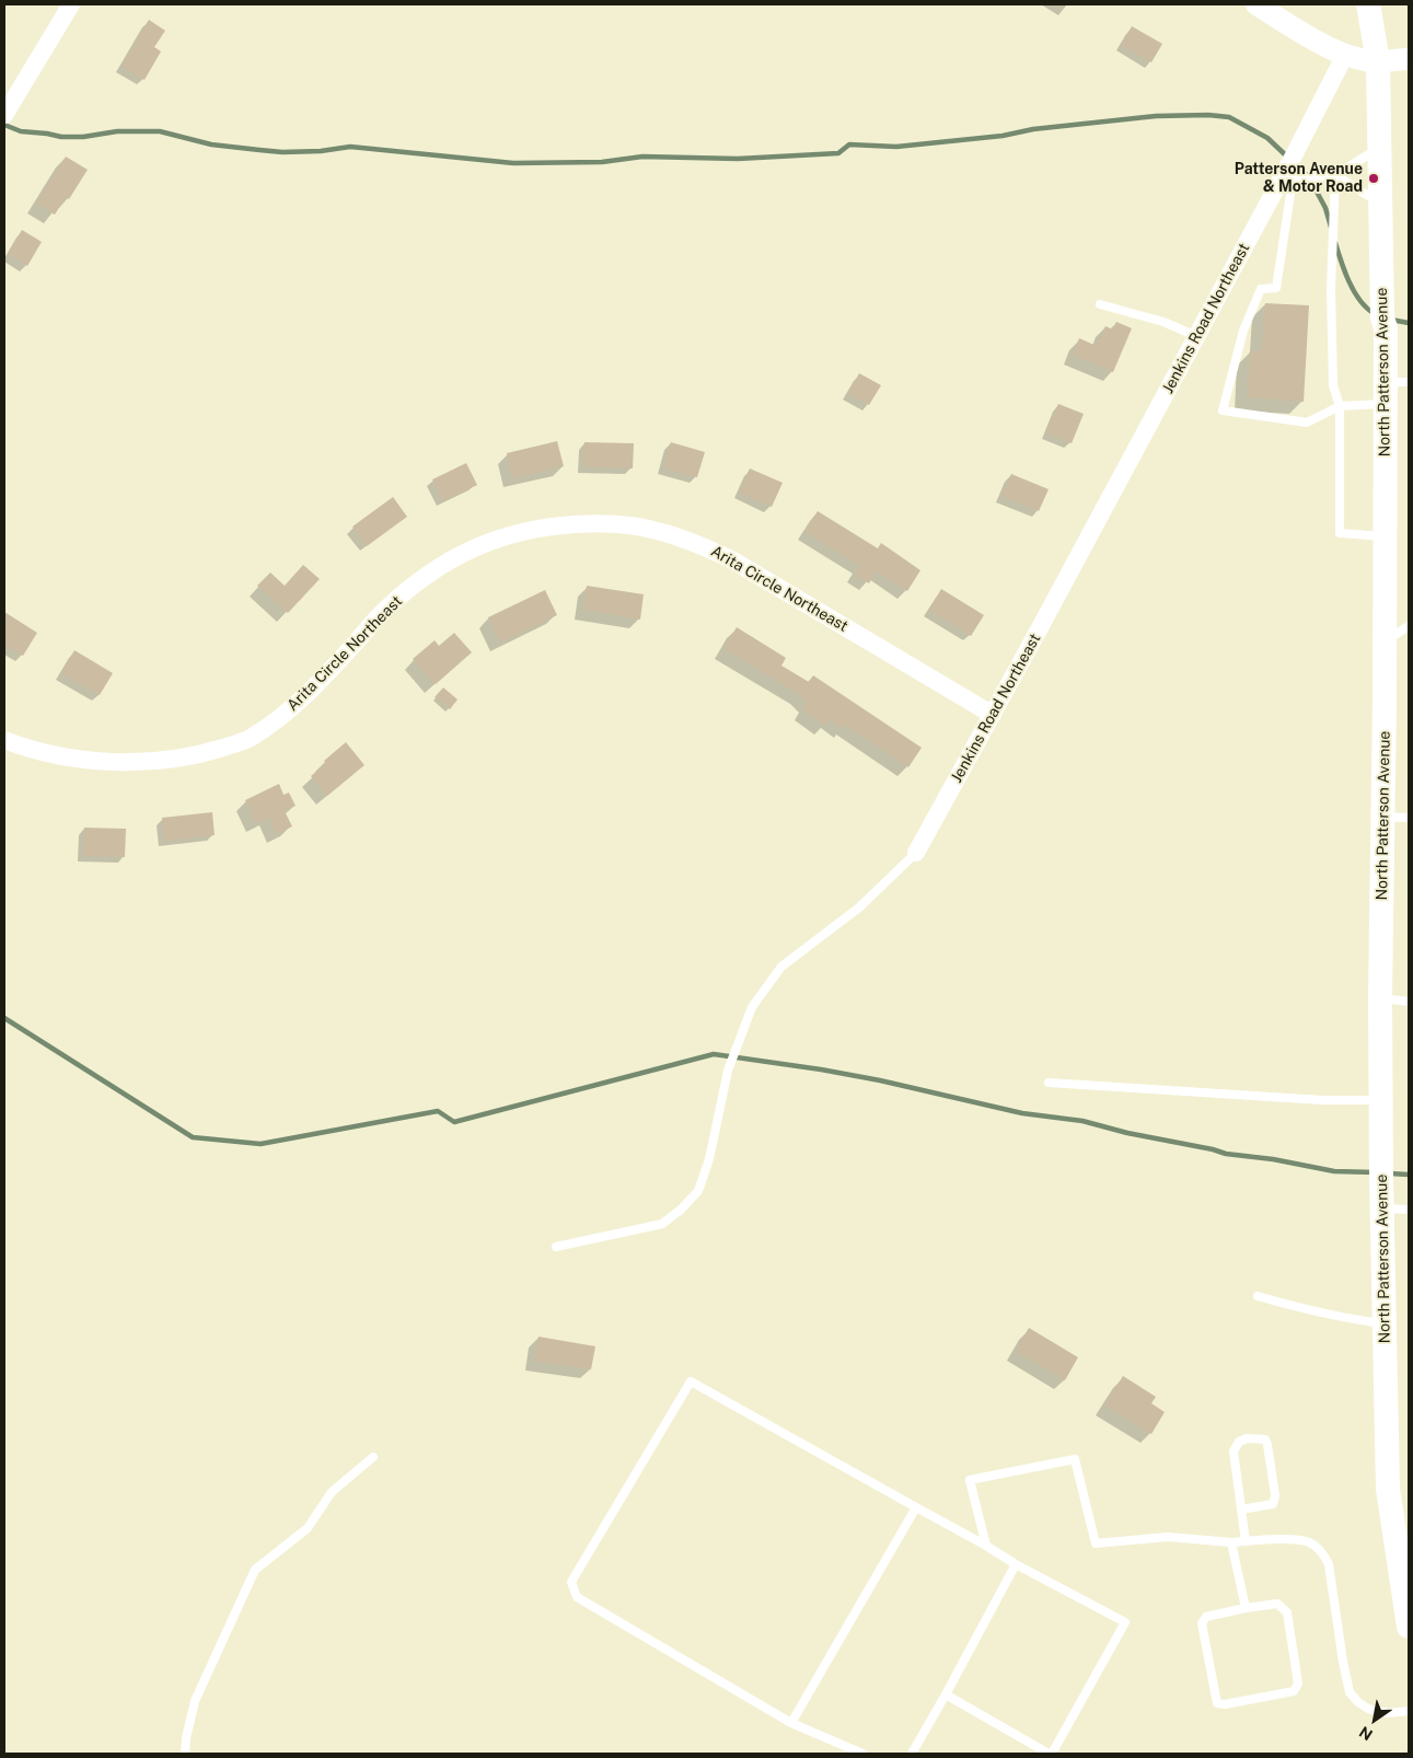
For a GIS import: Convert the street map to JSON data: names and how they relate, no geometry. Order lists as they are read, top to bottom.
{
  "streets": {
    "main road": ["North Patterson Avenue"],
    "street": ["Jenkins Road Northeast", "Arita Circle Northeast"]
  },
  "crossings": [
    ["Jenkins Road Northeast", "Arita Circle Northeast"]
  ],
  "places": ["Patterson Avenue & Motor Road"],
  "north": "bottom left"
}
